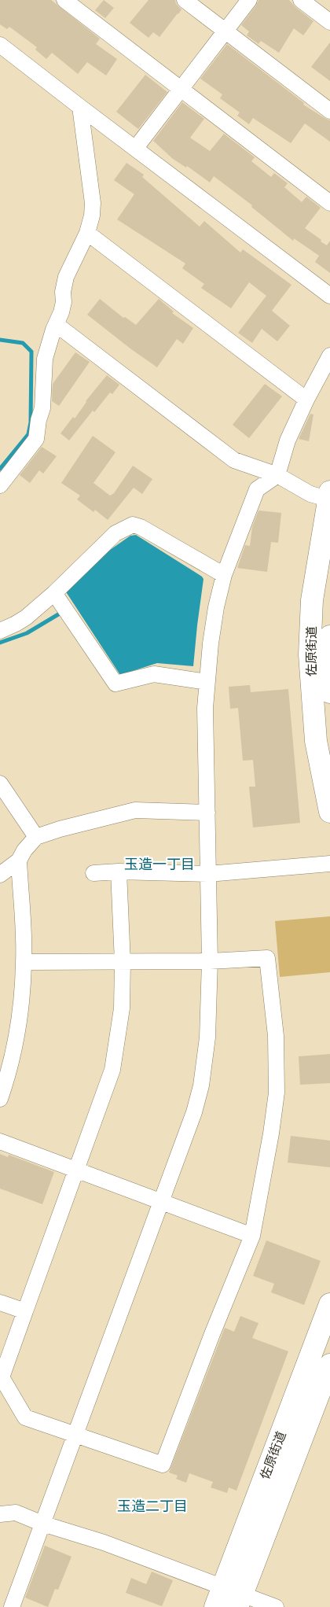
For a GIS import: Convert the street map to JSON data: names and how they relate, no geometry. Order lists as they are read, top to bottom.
{
  "streets": {
    "highway": ["佐原街道"]
  },
  "districts": ["玉造一丁目", "玉造二丁目"]
}
